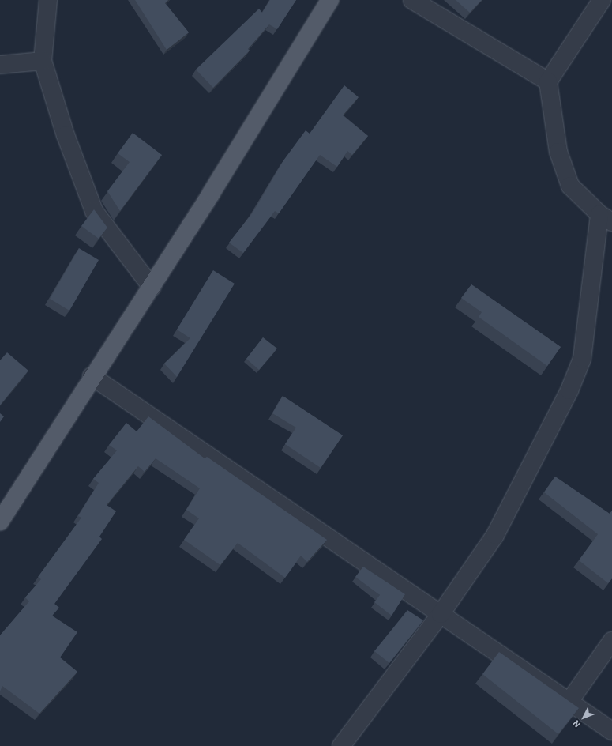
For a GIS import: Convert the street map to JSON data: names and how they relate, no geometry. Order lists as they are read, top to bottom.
{
  "north": "bottom left"
}
